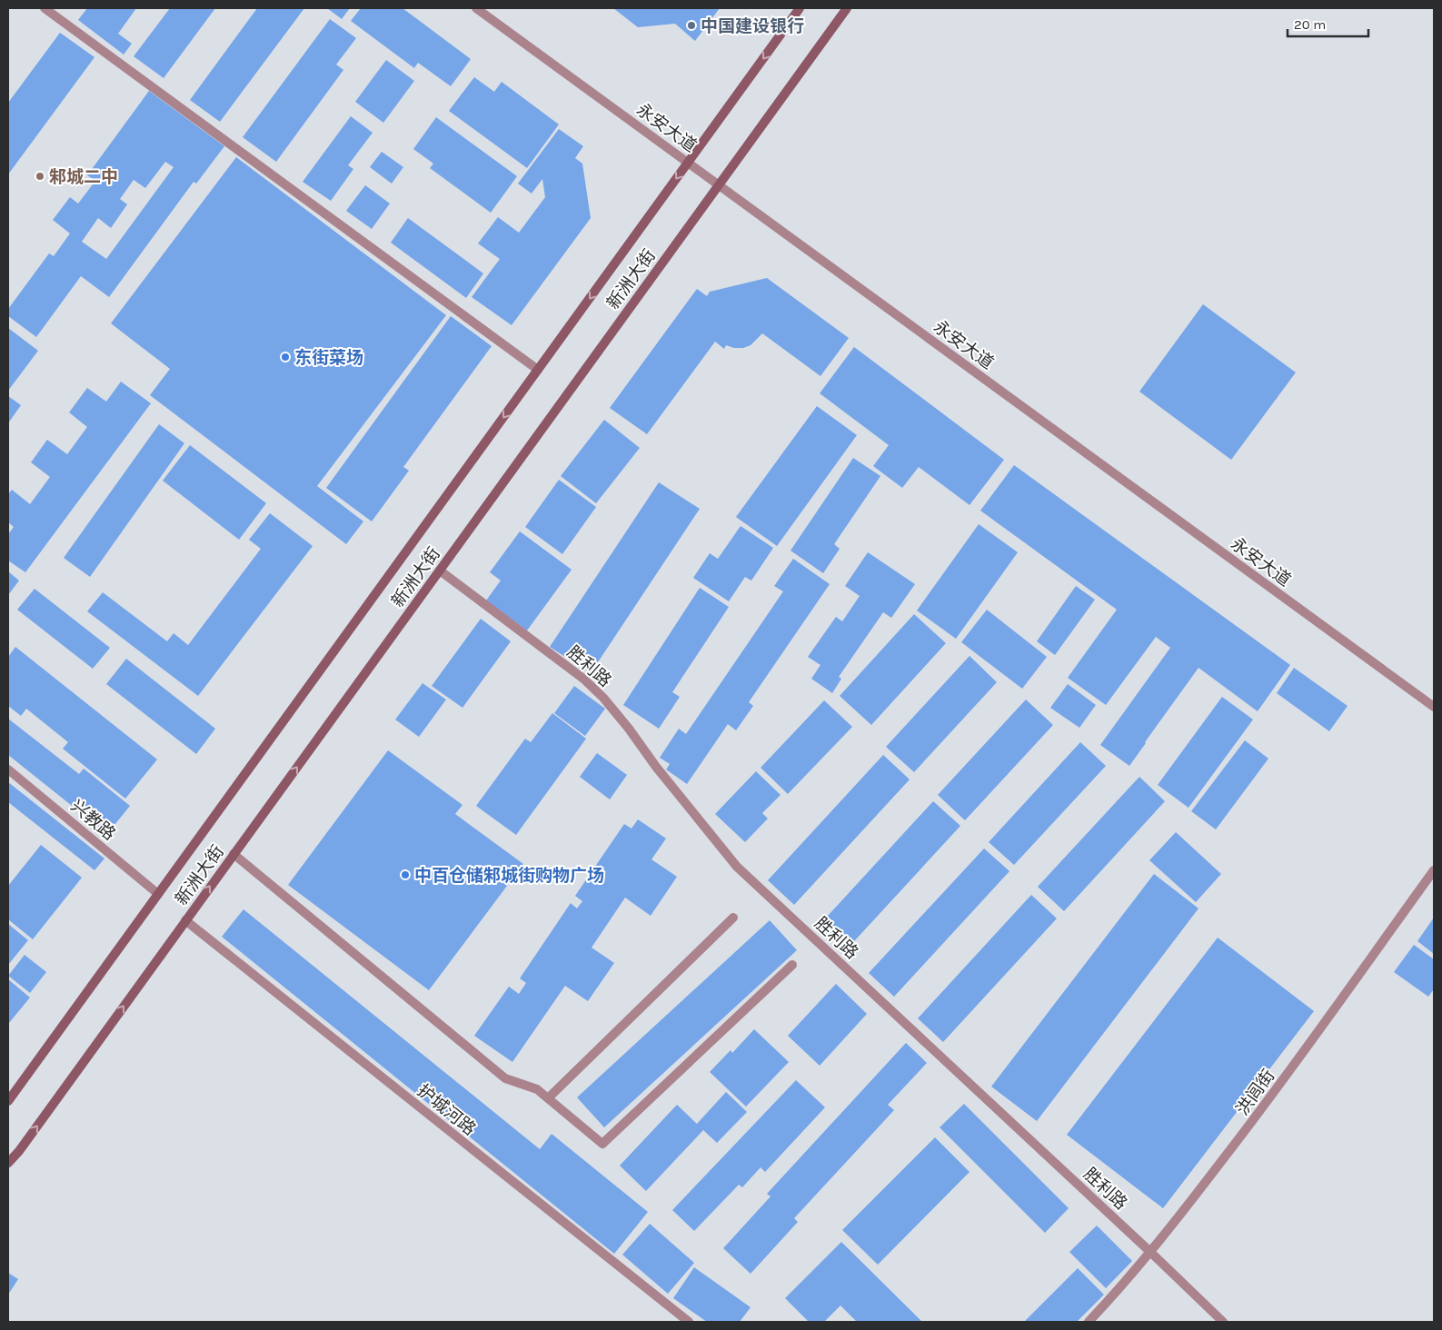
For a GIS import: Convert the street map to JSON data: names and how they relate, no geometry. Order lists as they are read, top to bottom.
{
  "streets": {
    "main road": ["新洲大街"],
    "street": [
      "永安大道",
      "胜利路",
      "兴教路",
      "洪闾街",
      "护城河路"
    ]
  },
  "crossings": [
    ["永安大道", "新洲大街"],
    ["新洲大街", "胜利路"],
    ["新洲大街", "兴教路"],
    ["新洲大街", "护城河路"],
    ["胜利路", "洪闾街"]
  ],
  "places": [
    "中国建设银行",
    "邾城二中",
    "东街菜场",
    "中百仓储邾城街购物广场"
  ],
  "scale_bar": "20 m"
}
